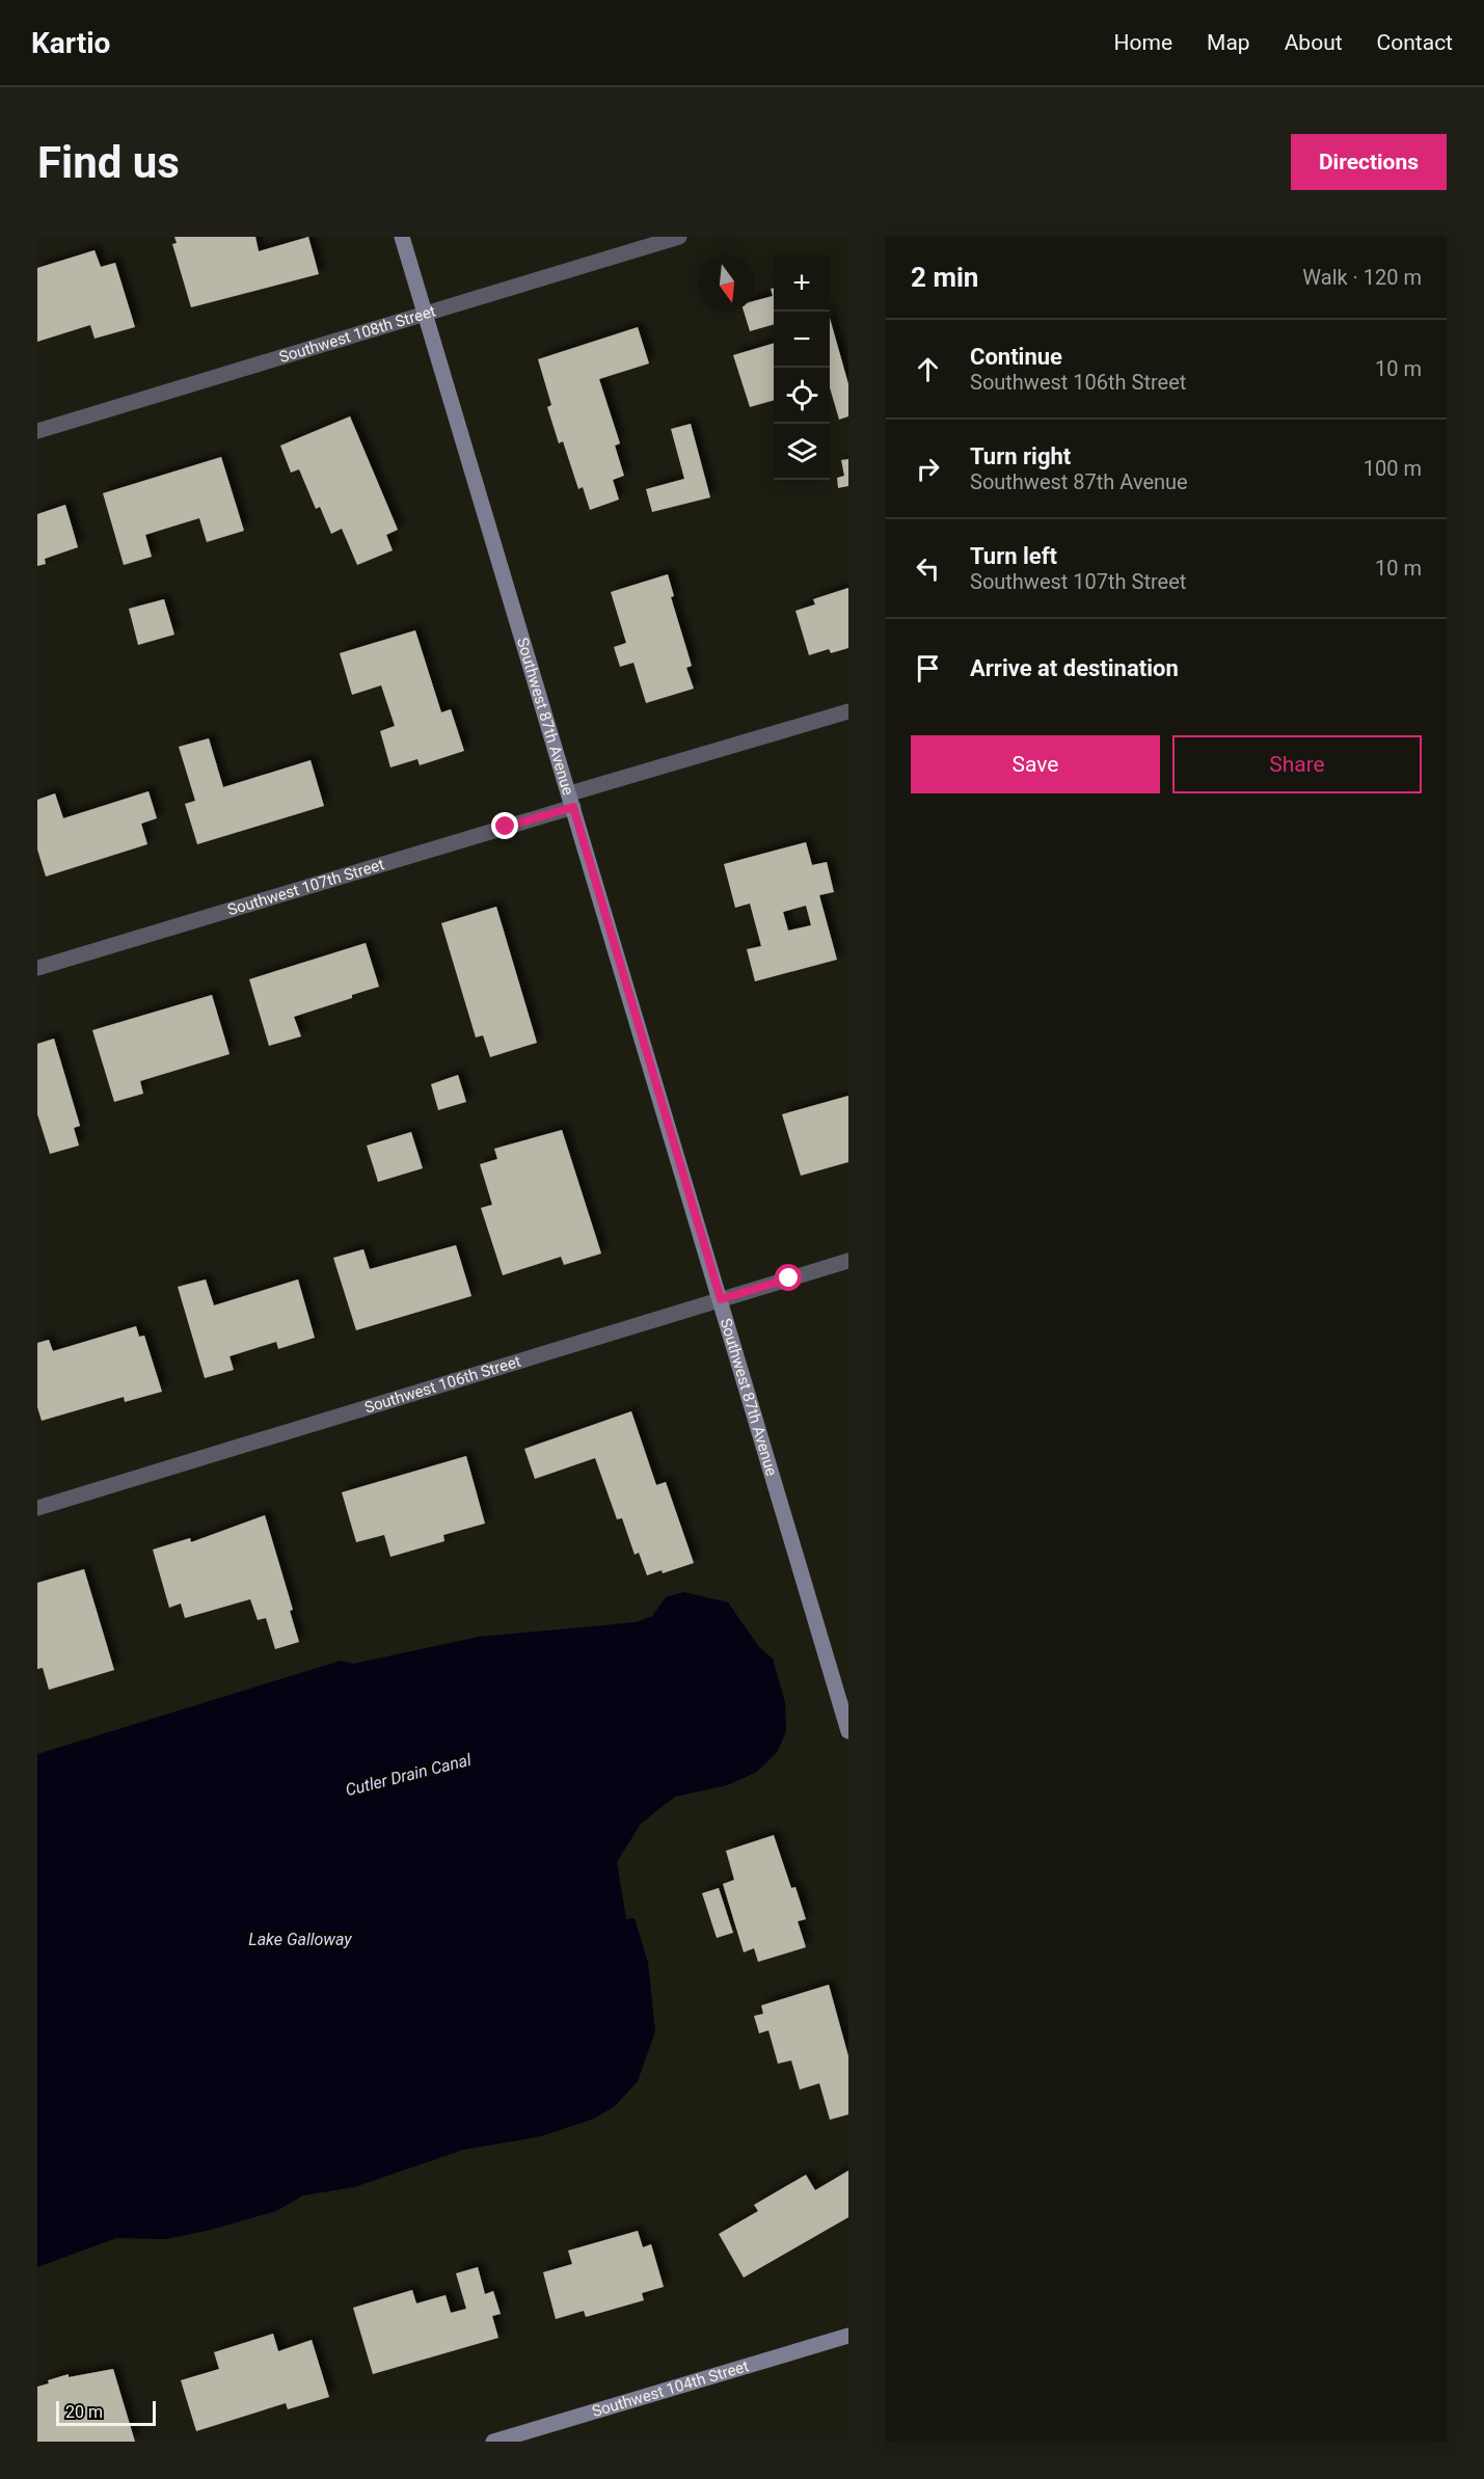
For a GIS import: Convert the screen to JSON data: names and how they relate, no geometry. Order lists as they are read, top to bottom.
{
  "streets": {
    "main road": ["Southwest 87th Avenue", "Southwest 104th Street"],
    "street": ["Southwest 108th Street", "Southwest 107th Street", "Southwest 106th Street"]
  },
  "crossings": [
    ["Southwest 108th Street", "Southwest 87th Avenue"],
    ["Southwest 87th Avenue", "Southwest 107th Street"],
    ["Southwest 87th Avenue", "Southwest 106th Street"]
  ],
  "water": ["Cutler Drain Canal", "Lake Galloway"],
  "scale_bar": "20 m",
  "north": "bottom",
  "page": {
    "header": "Kartio",
    "nav": [
      "Home",
      "Map",
      "About",
      "Contact"
    ],
    "buttons": [
      "Directions",
      ["Save", "Share"]
    ],
    "title": "Find us",
    "heading": ["2 min", "Walk · 120 m"],
    "map_buttons": ["+", "−"],
    "list": [
      ["Continue", "Southwest 106th Street", "10 m"],
      ["Turn right", "Southwest 87th Avenue", "100 m"],
      ["Turn left", "Southwest 107th Street", "10 m"],
      "Arrive at destination"
    ],
    "scale": "20 m"
  }
}
